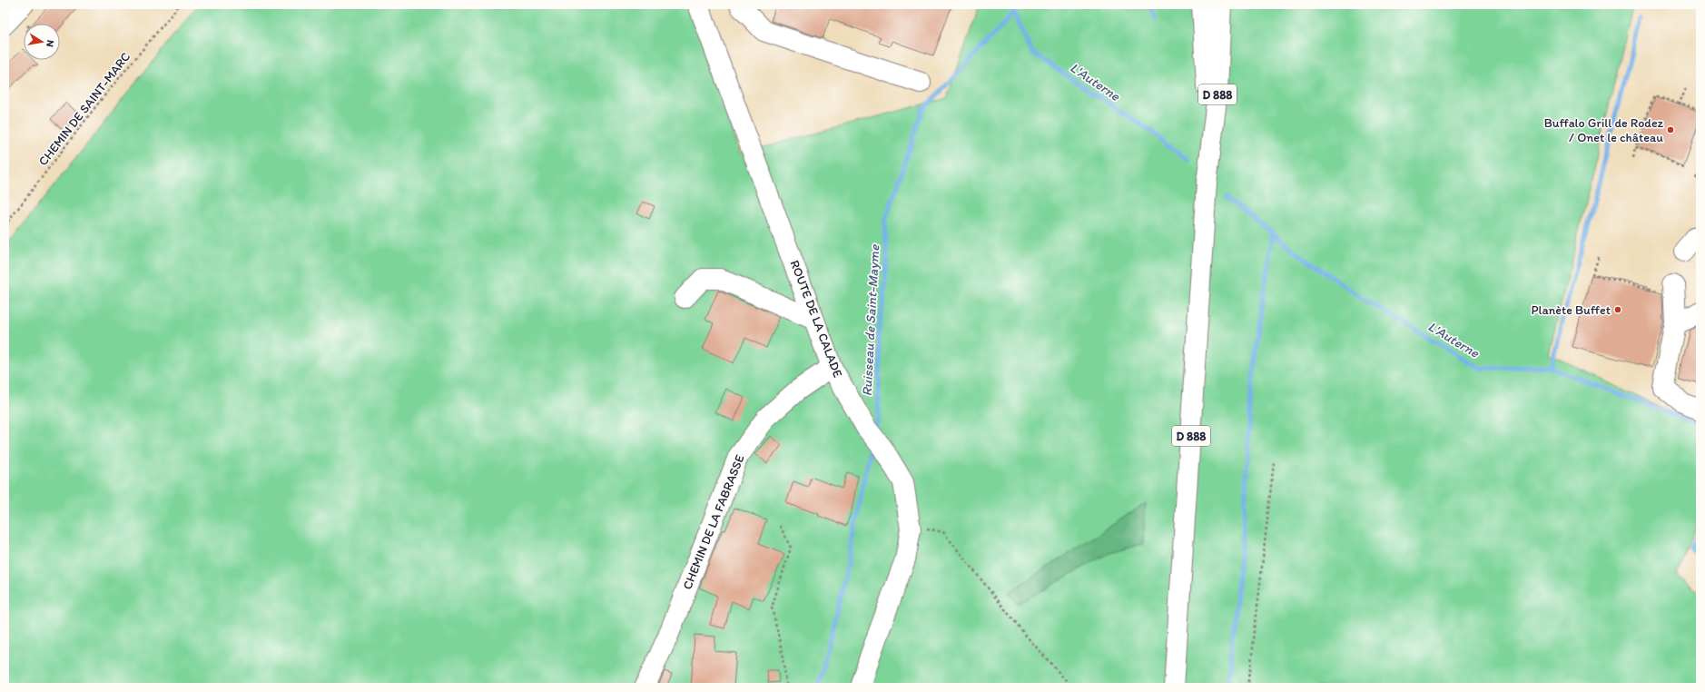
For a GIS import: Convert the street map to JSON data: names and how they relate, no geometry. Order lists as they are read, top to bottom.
{
  "streets": {
    "street": ["D 888", "ROUTE DE LA CALADE", "CHEMIN DE LA FABRASSE"],
    "path": ["CHEMIN DE SAINT-MARC"]
  },
  "crossings": [
    ["ROUTE DE LA CALADE", "CHEMIN DE LA FABRASSE"]
  ],
  "water": ["L'Auterne", "Ruisseau de Saint-Mayme"],
  "places": ["Buffalo Grill de Rodez / Onet le château", "Planète Buffet"],
  "north": "right"
}
